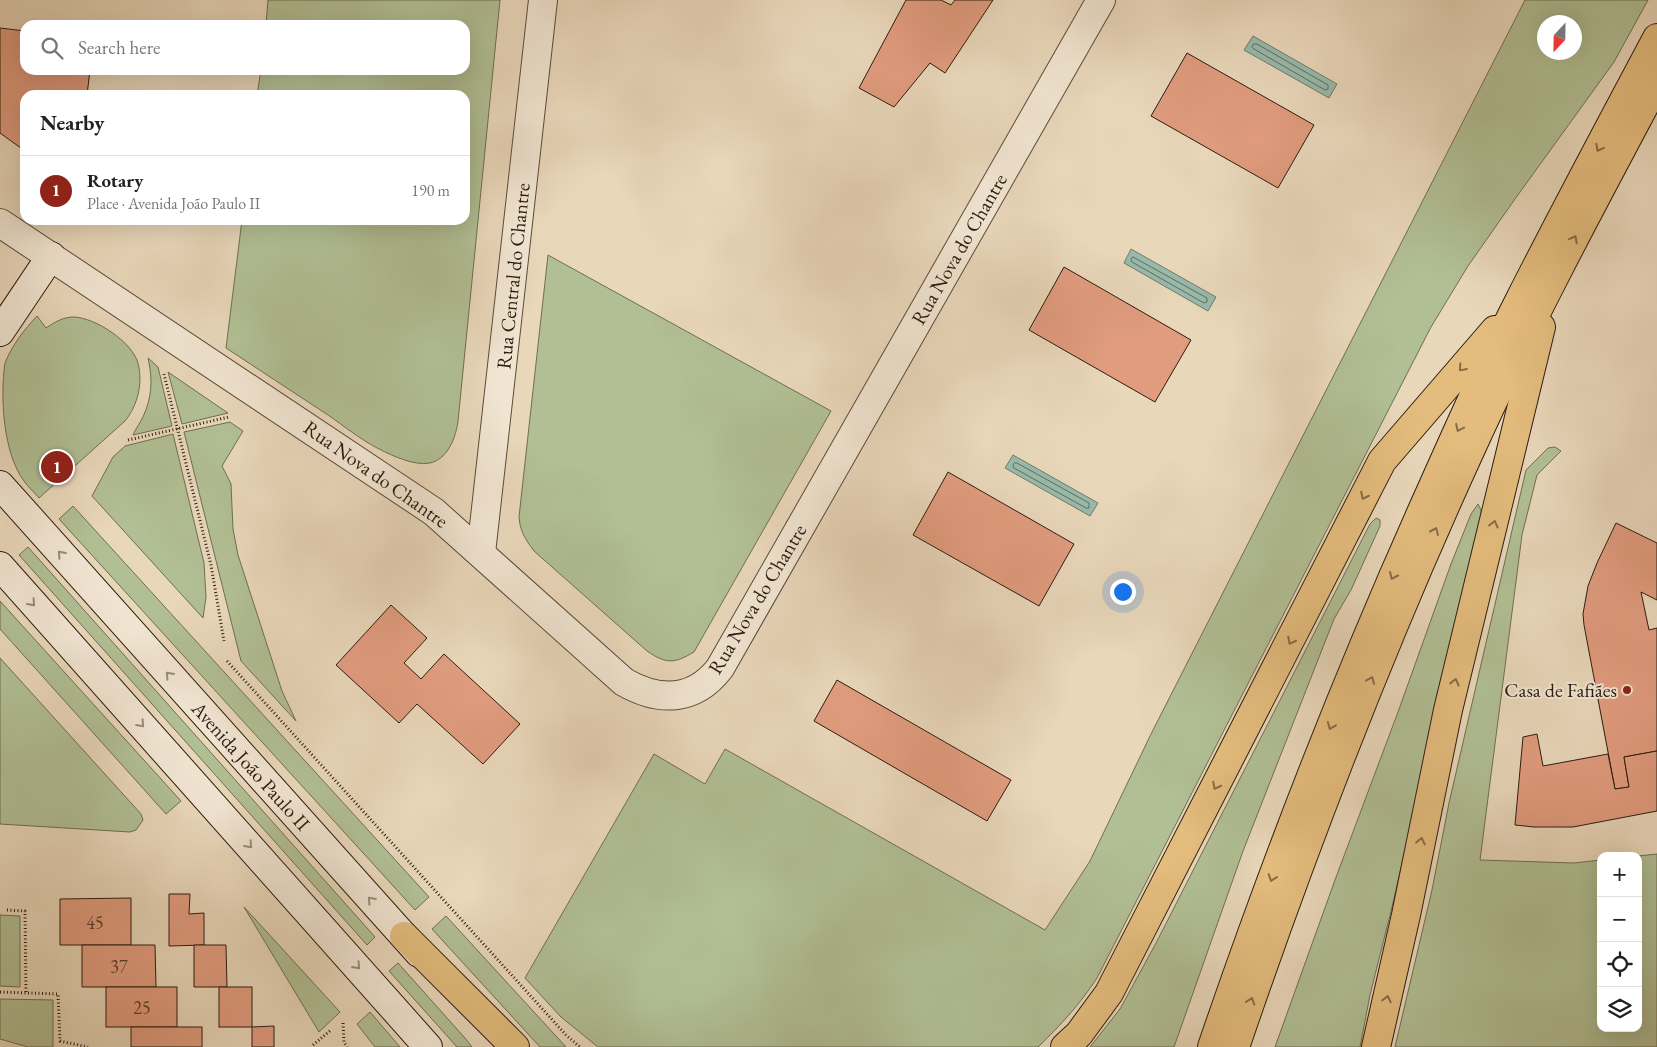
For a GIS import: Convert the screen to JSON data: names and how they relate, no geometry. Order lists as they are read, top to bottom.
{
  "streets": {
    "street": ["Rua Nova do Chantre", "Rua Central do Chantre", "Avenida João Paulo II"]
  },
  "crossings": [
    ["Rua Nova do Chantre", "Rua Central do Chantre"]
  ],
  "places": ["Casa de Fafiães"],
  "house_numbers": ["45", "37", "25"],
  "north": "bottom",
  "page": {
    "search": "Search here",
    "heading": "Nearby",
    "list": [
      {
        "mark": "1",
        "name": "Rotary",
        "note": "Place · Avenida João Paulo II",
        "value": "190 m"
      }
    ],
    "pins": "1",
    "map_buttons": ["+", "−"]
  }
}
